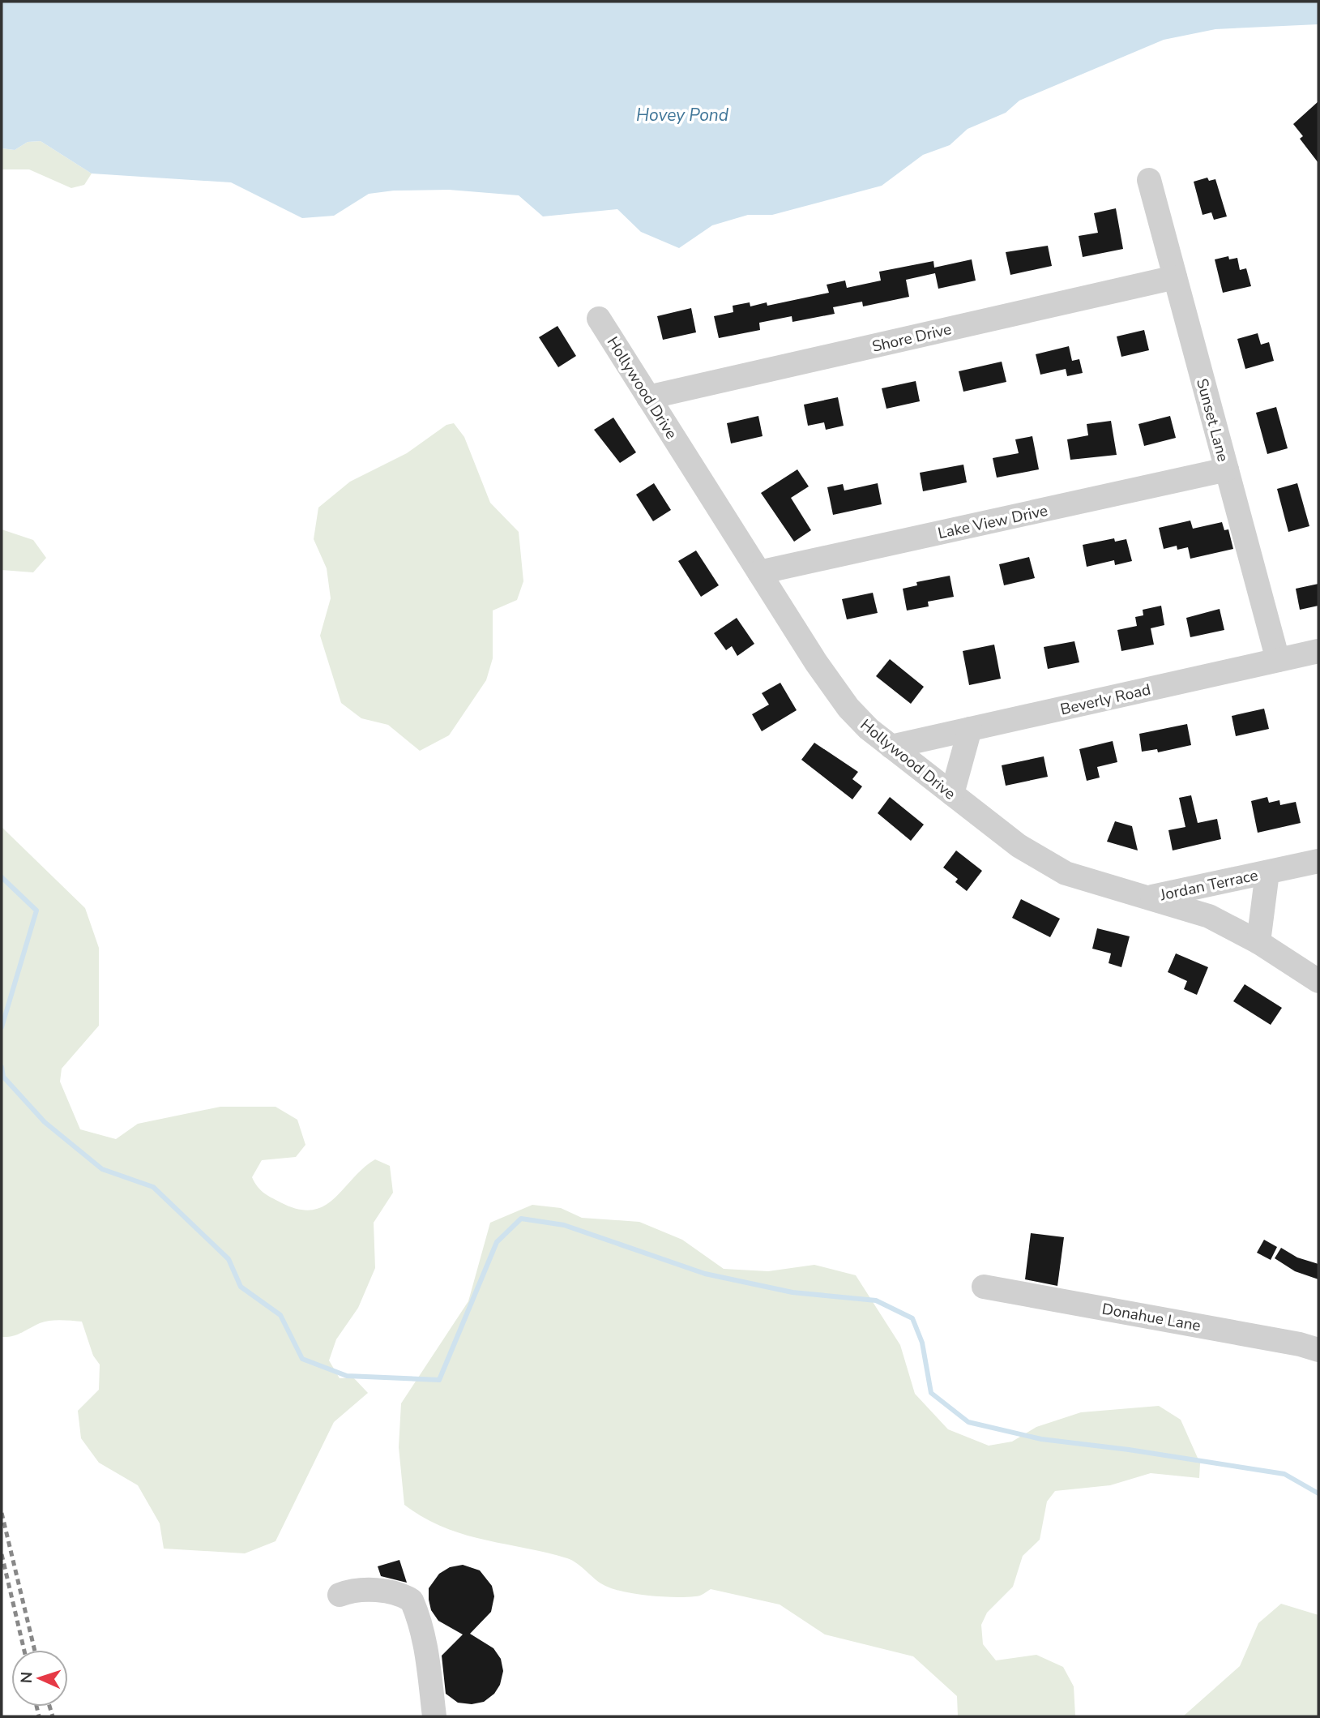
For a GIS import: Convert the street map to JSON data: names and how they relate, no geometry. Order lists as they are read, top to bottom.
{
  "streets": {
    "street": [
      "Shore Drive",
      "Hollywood Drive",
      "Sunset Lane",
      "Lake View Drive",
      "Beverly Road",
      "Jordan Terrace",
      "Donahue Lane"
    ]
  },
  "crossings": [
    ["Shore Drive", "Hollywood Drive"],
    ["Shore Drive", "Sunset Lane"],
    ["Hollywood Drive", "Lake View Drive"],
    ["Hollywood Drive", "Beverly Road"],
    ["Hollywood Drive", "Jordan Terrace"],
    ["Sunset Lane", "Lake View Drive"],
    ["Sunset Lane", "Beverly Road"]
  ],
  "water": ["Hovey Pond"],
  "north": "left"
}
